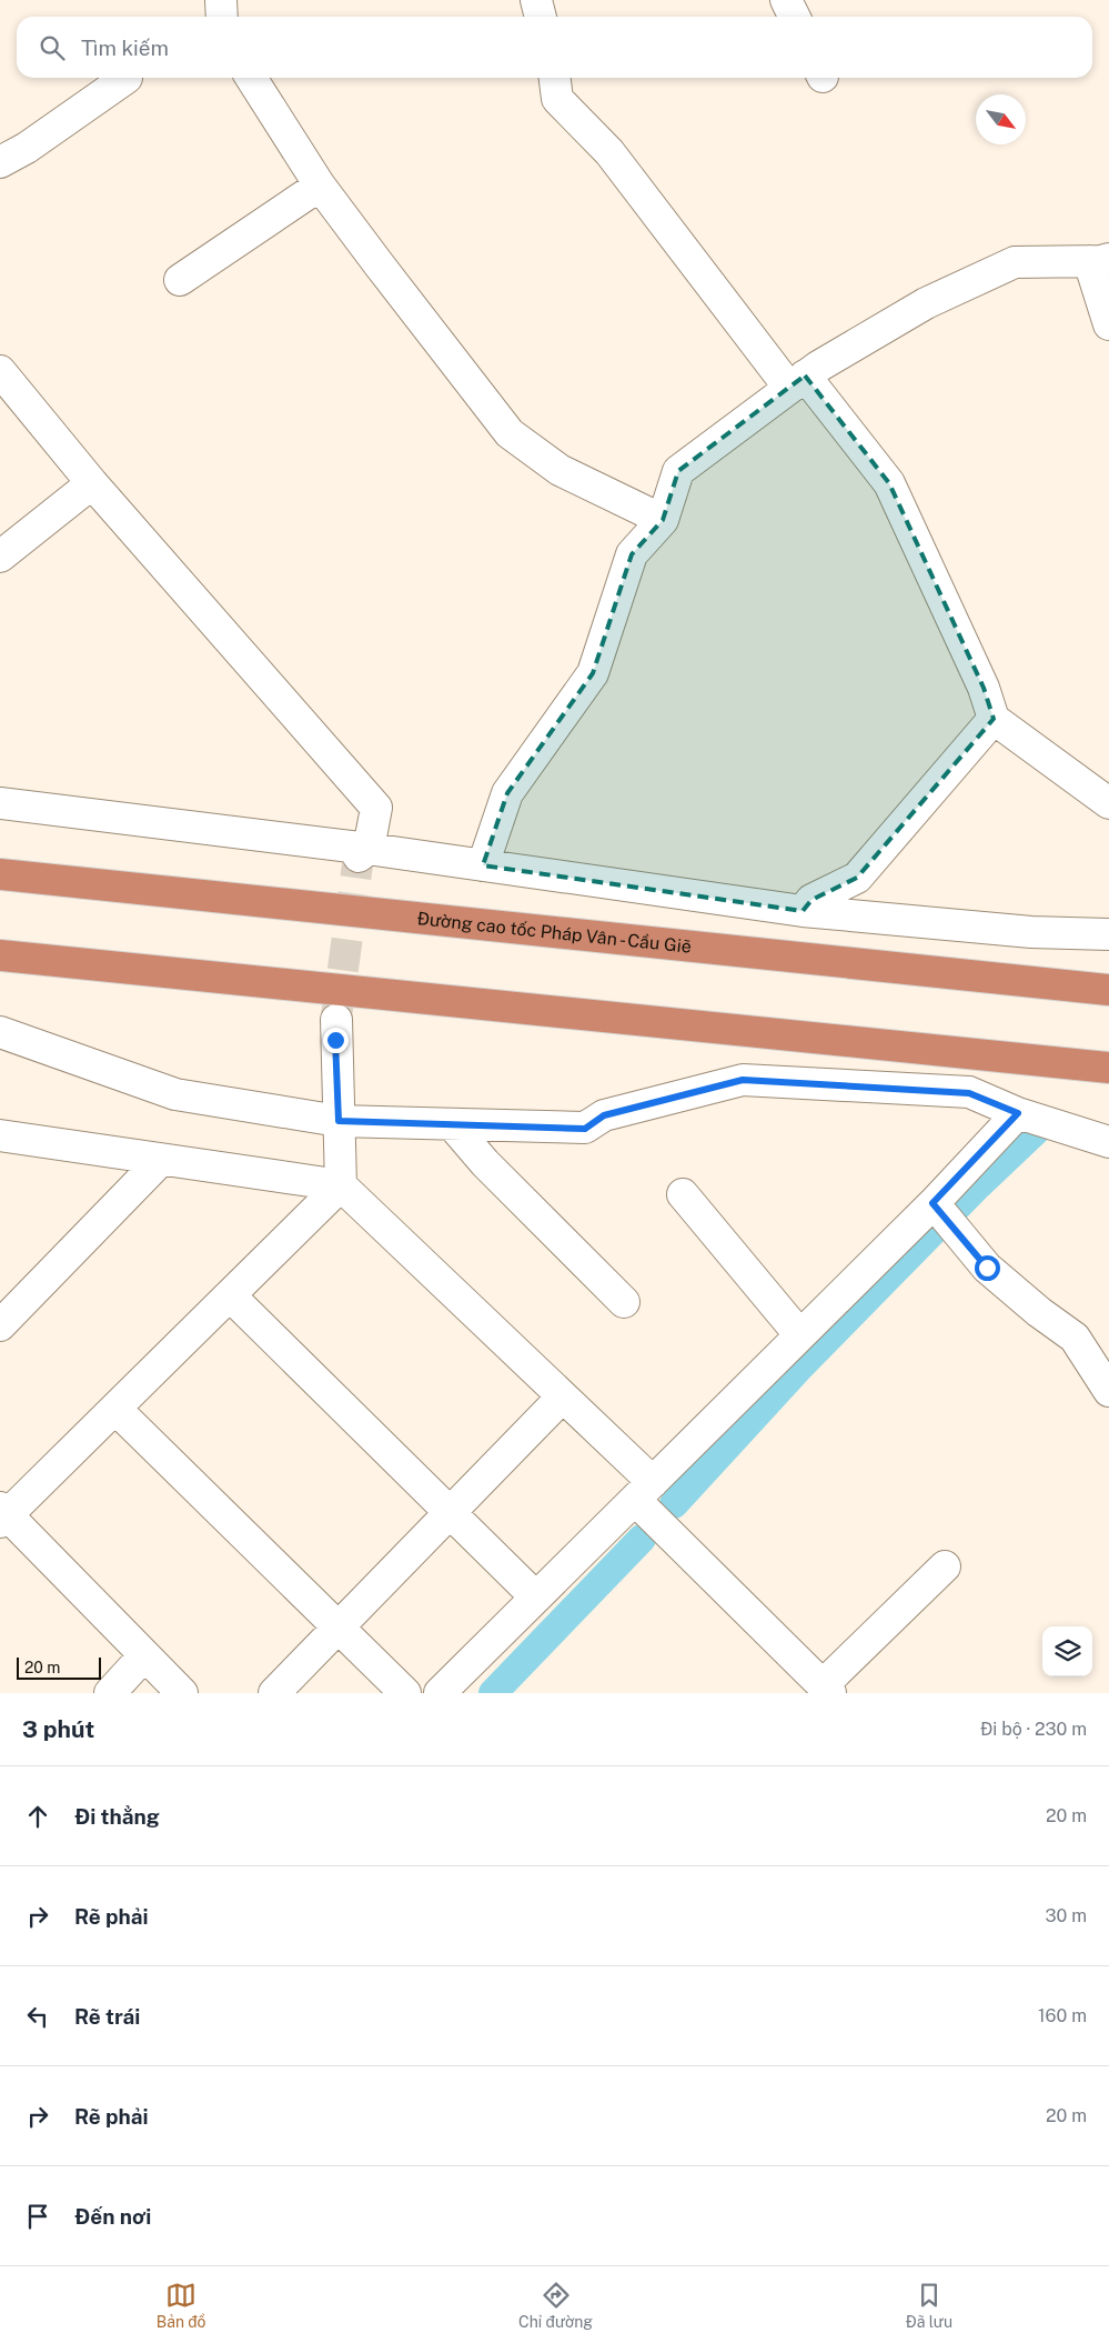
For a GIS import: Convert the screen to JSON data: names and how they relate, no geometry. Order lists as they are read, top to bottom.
{
  "streets": {
    "highway": ["Đường cao tốc Pháp Vân - Cầu Giẽ"]
  },
  "scale_bar": "20 m",
  "north": "bottom right",
  "page": {
    "search": "Tìm kiếm",
    "scale": "20 m",
    "heading": ["3 phút", "Đi bộ · 230 m"],
    "list": [
      ["Đi thẳng", "20 m"],
      ["Rẽ phải", "30 m"],
      ["Rẽ trái", "160 m"],
      ["Rẽ phải", "20 m"],
      "Đến nơi"
    ],
    "nav": ["Bản đồ", "Chỉ đường", "Đã lưu"]
  }
}
